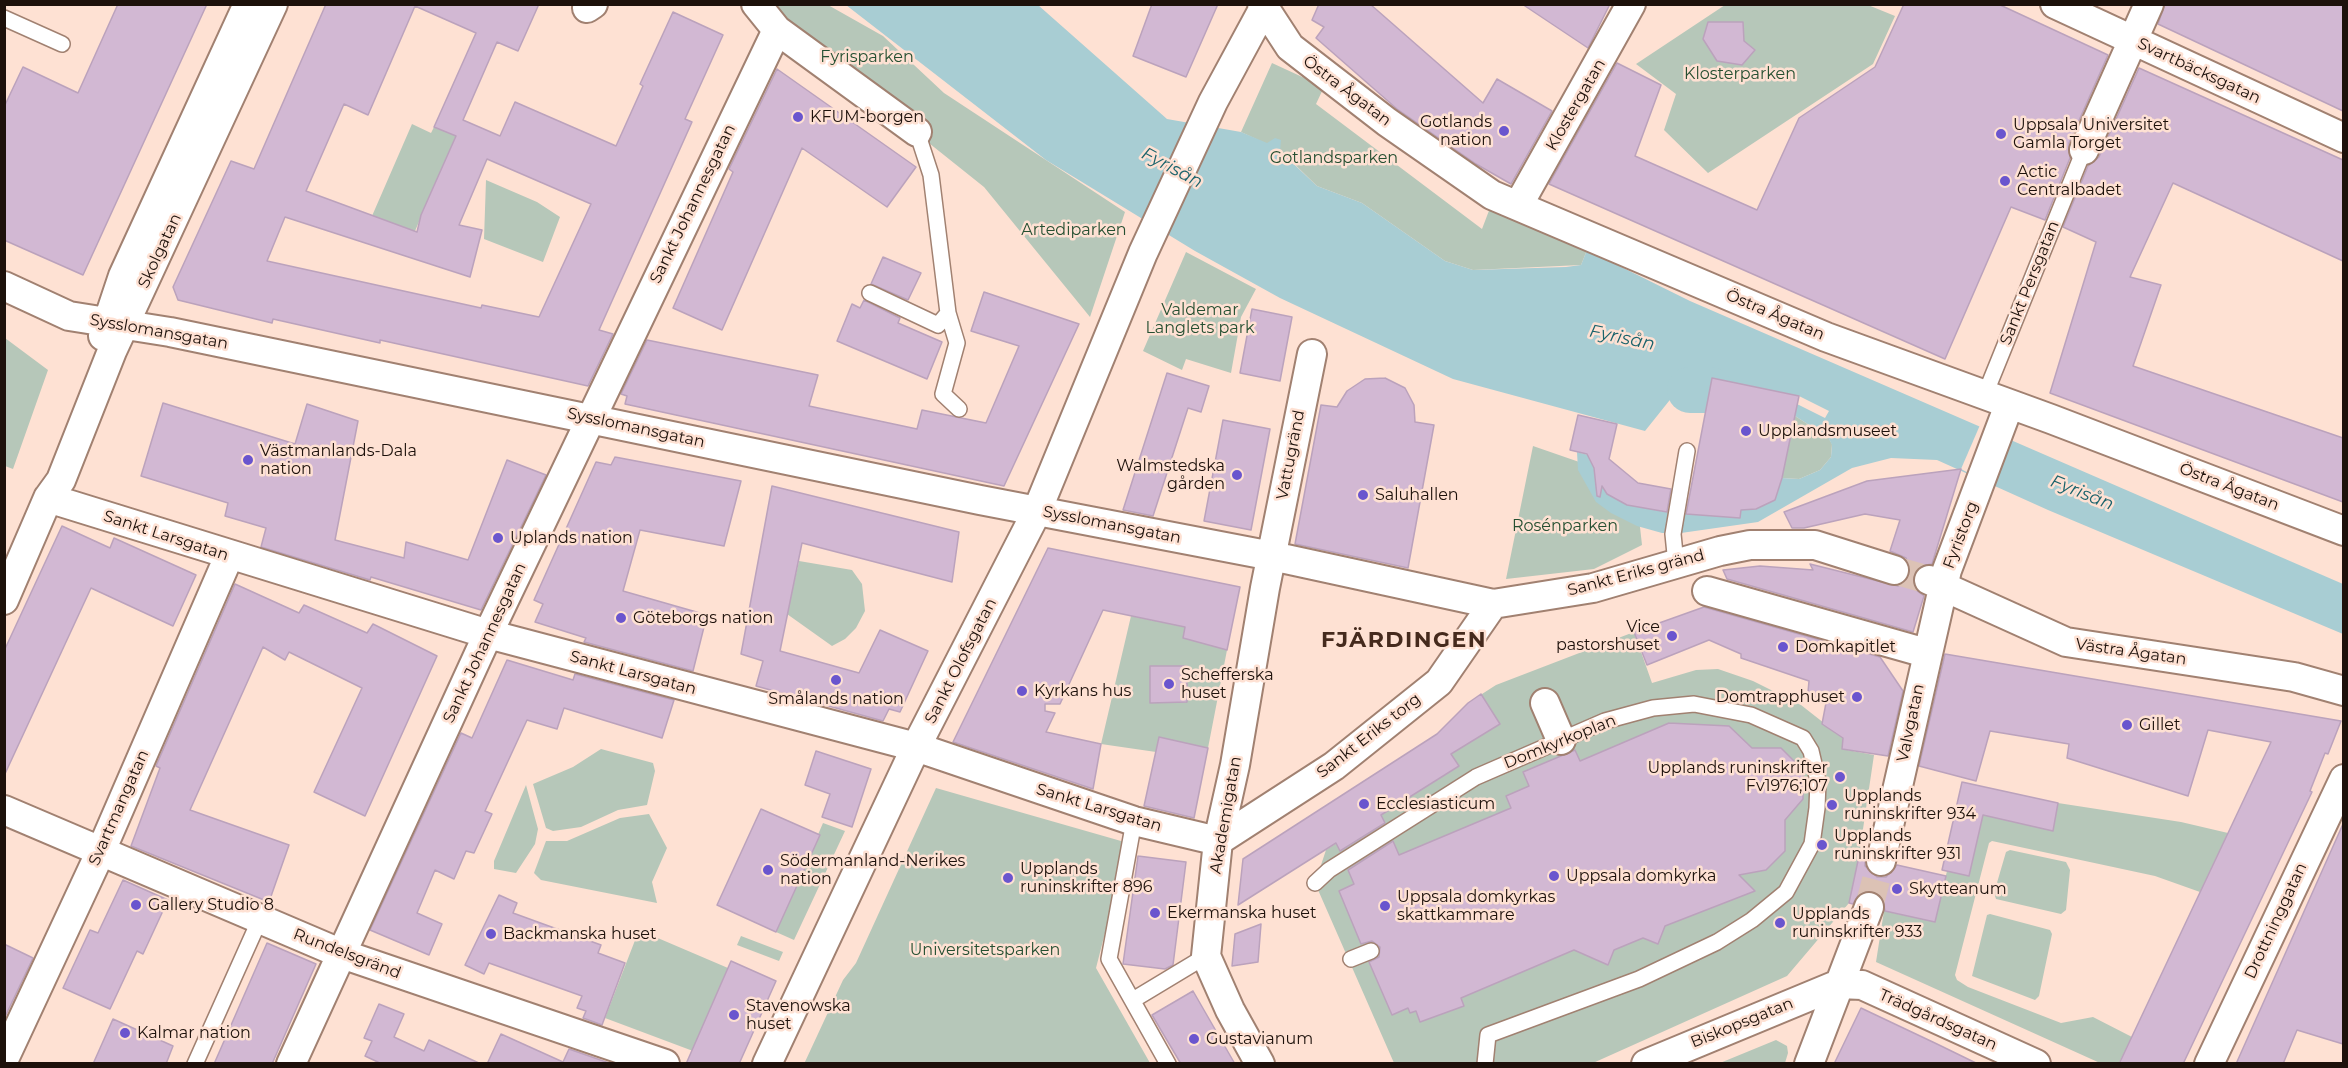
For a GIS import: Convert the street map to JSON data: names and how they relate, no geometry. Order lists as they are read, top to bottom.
{
  "streets": {
    "street": [
      "Svartbäcksgatan",
      "Östra Ågatan",
      "Klostergatan",
      "Sankt Johannesgatan",
      "Skolgatan",
      "Sankt Persgatan",
      "Sysslomansgatan",
      "Vattugränd",
      "Fyristorg",
      "Sankt Larsgatan",
      "Sankt Eriks gränd",
      "Västra Ågatan",
      "Sankt Olofsgatan",
      "Valvgatan",
      "Sankt Eriks torg",
      "Svartmangatan",
      "Akademigatan",
      "Drottninggatan",
      "Rundelsgränd",
      "Trädgårdsgatan",
      "Biskopsgatan"
    ],
    "lane": ["Domkyrkoplan"]
  },
  "crossings": [
    ["Svartbäcksgatan", "Sankt Persgatan"],
    ["Östra Ågatan", "Klostergatan"],
    ["Östra Ågatan", "Sankt Persgatan"],
    ["Östra Ågatan", "Fyristorg"],
    ["Östra Ågatan", "Sankt Olofsgatan"],
    ["Sankt Johannesgatan", "Sysslomansgatan"],
    ["Sankt Johannesgatan", "Sankt Larsgatan"],
    ["Sankt Johannesgatan", "Rundelsgränd"],
    ["Skolgatan", "Sysslomansgatan"],
    ["Skolgatan", "Sankt Larsgatan"],
    ["Sankt Persgatan", "Fyristorg"],
    ["Sysslomansgatan", "Vattugränd"],
    ["Sysslomansgatan", "Sankt Eriks gränd"],
    ["Sysslomansgatan", "Sankt Olofsgatan"],
    ["Sysslomansgatan", "Akademigatan"],
    ["Vattugränd", "Sankt Eriks gränd"],
    ["Vattugränd", "Akademigatan"],
    ["Fyristorg", "Västra Ågatan"],
    ["Fyristorg", "Valvgatan"],
    ["Sankt Larsgatan", "Sankt Olofsgatan"],
    ["Sankt Larsgatan", "Sankt Eriks torg"],
    ["Sankt Larsgatan", "Svartmangatan"],
    ["Sankt Larsgatan", "Akademigatan"],
    ["Sankt Eriks gränd", "Sankt Eriks torg"],
    ["Sankt Eriks gränd", "Akademigatan"],
    ["Västra Ågatan", "Valvgatan"],
    ["Sankt Eriks torg", "Akademigatan"],
    ["Svartmangatan", "Rundelsgränd"],
    ["Trädgårdsgatan", "Biskopsgatan"]
  ],
  "districts": ["FJÄRDINGEN"],
  "water": ["Fyrisån"],
  "parks": [
    "Fyrisparken",
    "Klosterparken",
    "Gotlandsparken",
    "Artediparken",
    "Valdemar Langlets park",
    "Rosénparken",
    "Universitetsparken"
  ],
  "places": [
    "KFUM-borgen",
    "Gotlands nation",
    "Uppsala Universitet Gamla Torget",
    "Actic Centralbadet",
    "Upplandsmuseet",
    "Västmanlands-Dala nation",
    "Walmstedska gården",
    "Saluhallen",
    "Uplands nation",
    "Göteborgs nation",
    "Vice pastorshuset",
    "Domkapitlet",
    "Smålands nation",
    "Schefferska huset",
    "Kyrkans hus",
    "Domtrapphuset",
    "Gillet",
    "Upplands runinskrifter Fv1976;107",
    "Ecclesiasticum",
    "Upplands runinskrifter 934",
    "Upplands runinskrifter 931",
    "Södermanland-Nerikes nation",
    "Uppsala domkyrka",
    "Upplands runinskrifter 896",
    "Skytteanum",
    "Gallery Studio 8",
    "Uppsala domkyrkas skattkammare",
    "Ekermanska huset",
    "Upplands runinskrifter 933",
    "Backmanska huset",
    "Stavenowska huset",
    "Kalmar nation",
    "Gustavianum"
  ]
}
